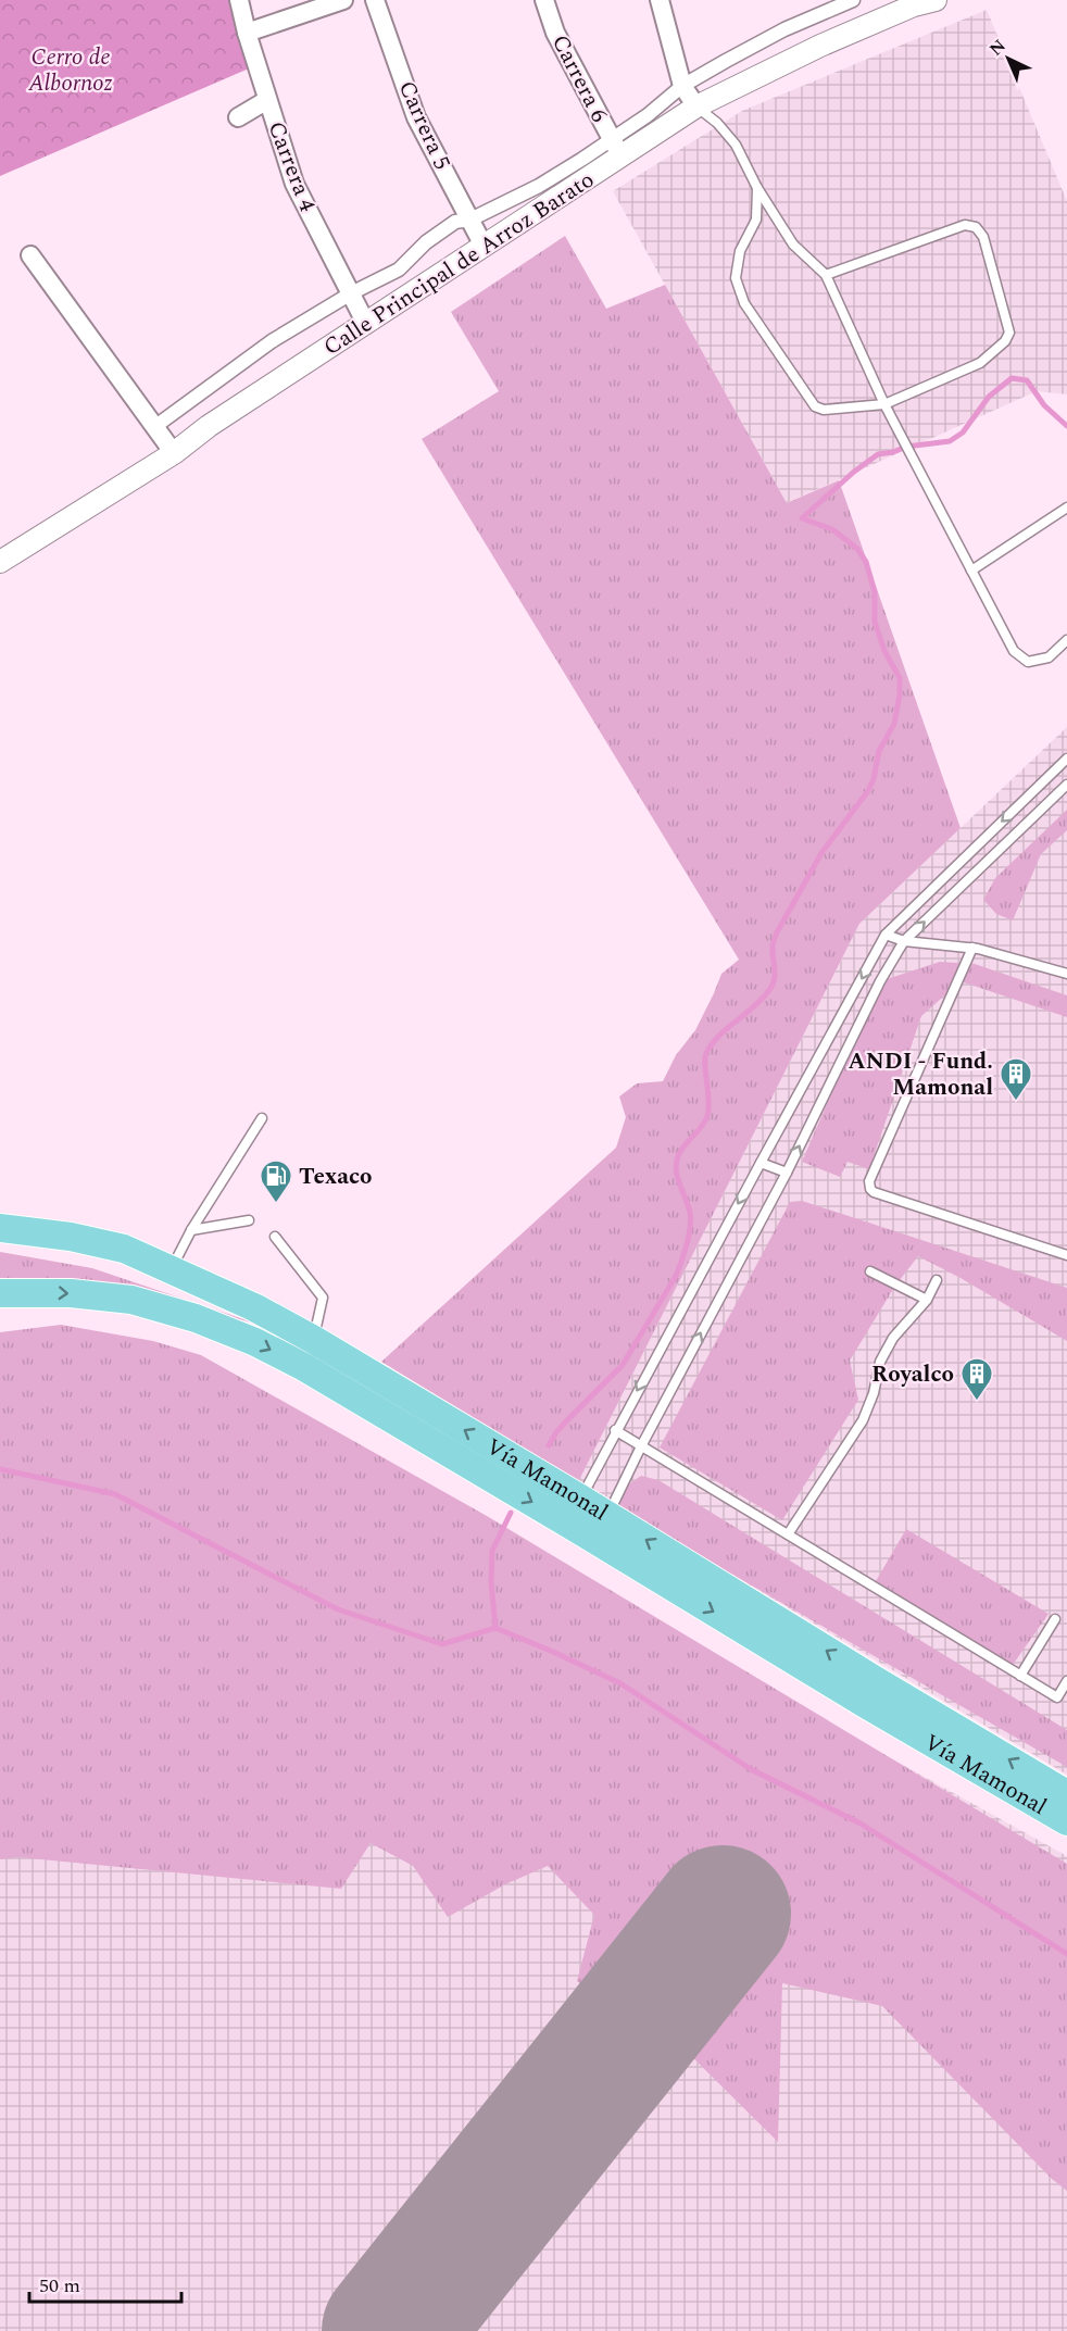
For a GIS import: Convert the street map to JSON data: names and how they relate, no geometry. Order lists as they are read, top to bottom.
{
  "streets": {
    "main road": ["Vía Mamonal"],
    "street": [
      "Carrera 6",
      "Carrera 5",
      "Carrera 4",
      "Calle Principal de Arroz Barato"
    ]
  },
  "crossings": [
    ["Carrera 6", "Calle Principal de Arroz Barato"],
    ["Carrera 5", "Calle Principal de Arroz Barato"],
    ["Carrera 4", "Calle Principal de Arroz Barato"]
  ],
  "parks": ["Cerro de Albornoz"],
  "places": {
    "building": ["ANDI - Fund. Mamonal", "Royalco"],
    "fuel station": ["Texaco"]
  },
  "scale_bar": "50 m",
  "north": "top left"
}
